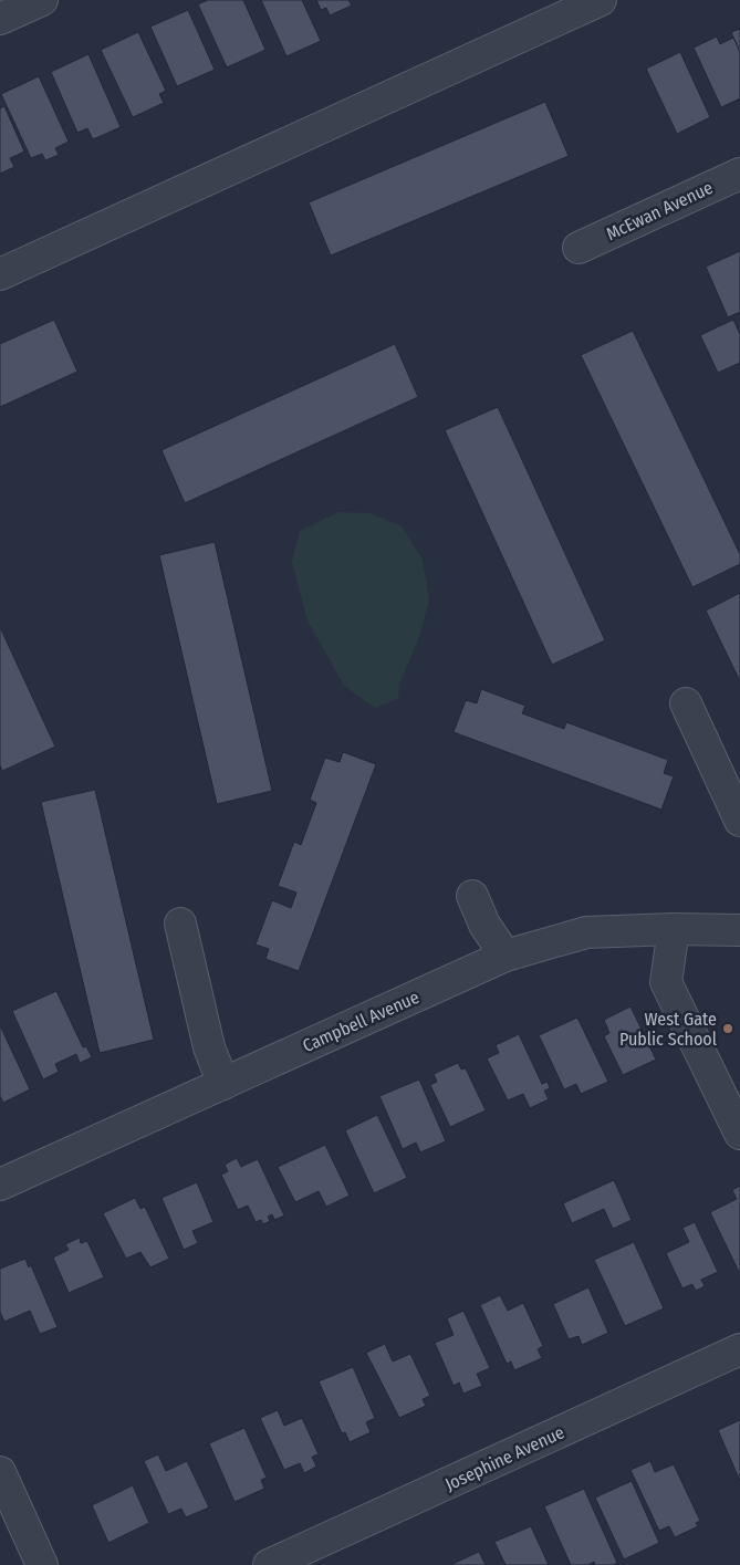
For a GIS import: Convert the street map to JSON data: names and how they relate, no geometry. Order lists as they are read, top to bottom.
{
  "streets": {
    "street": ["McEwan Avenue", "Campbell Avenue", "Josephine Avenue"]
  },
  "places": ["West Gate Public School"]
}
